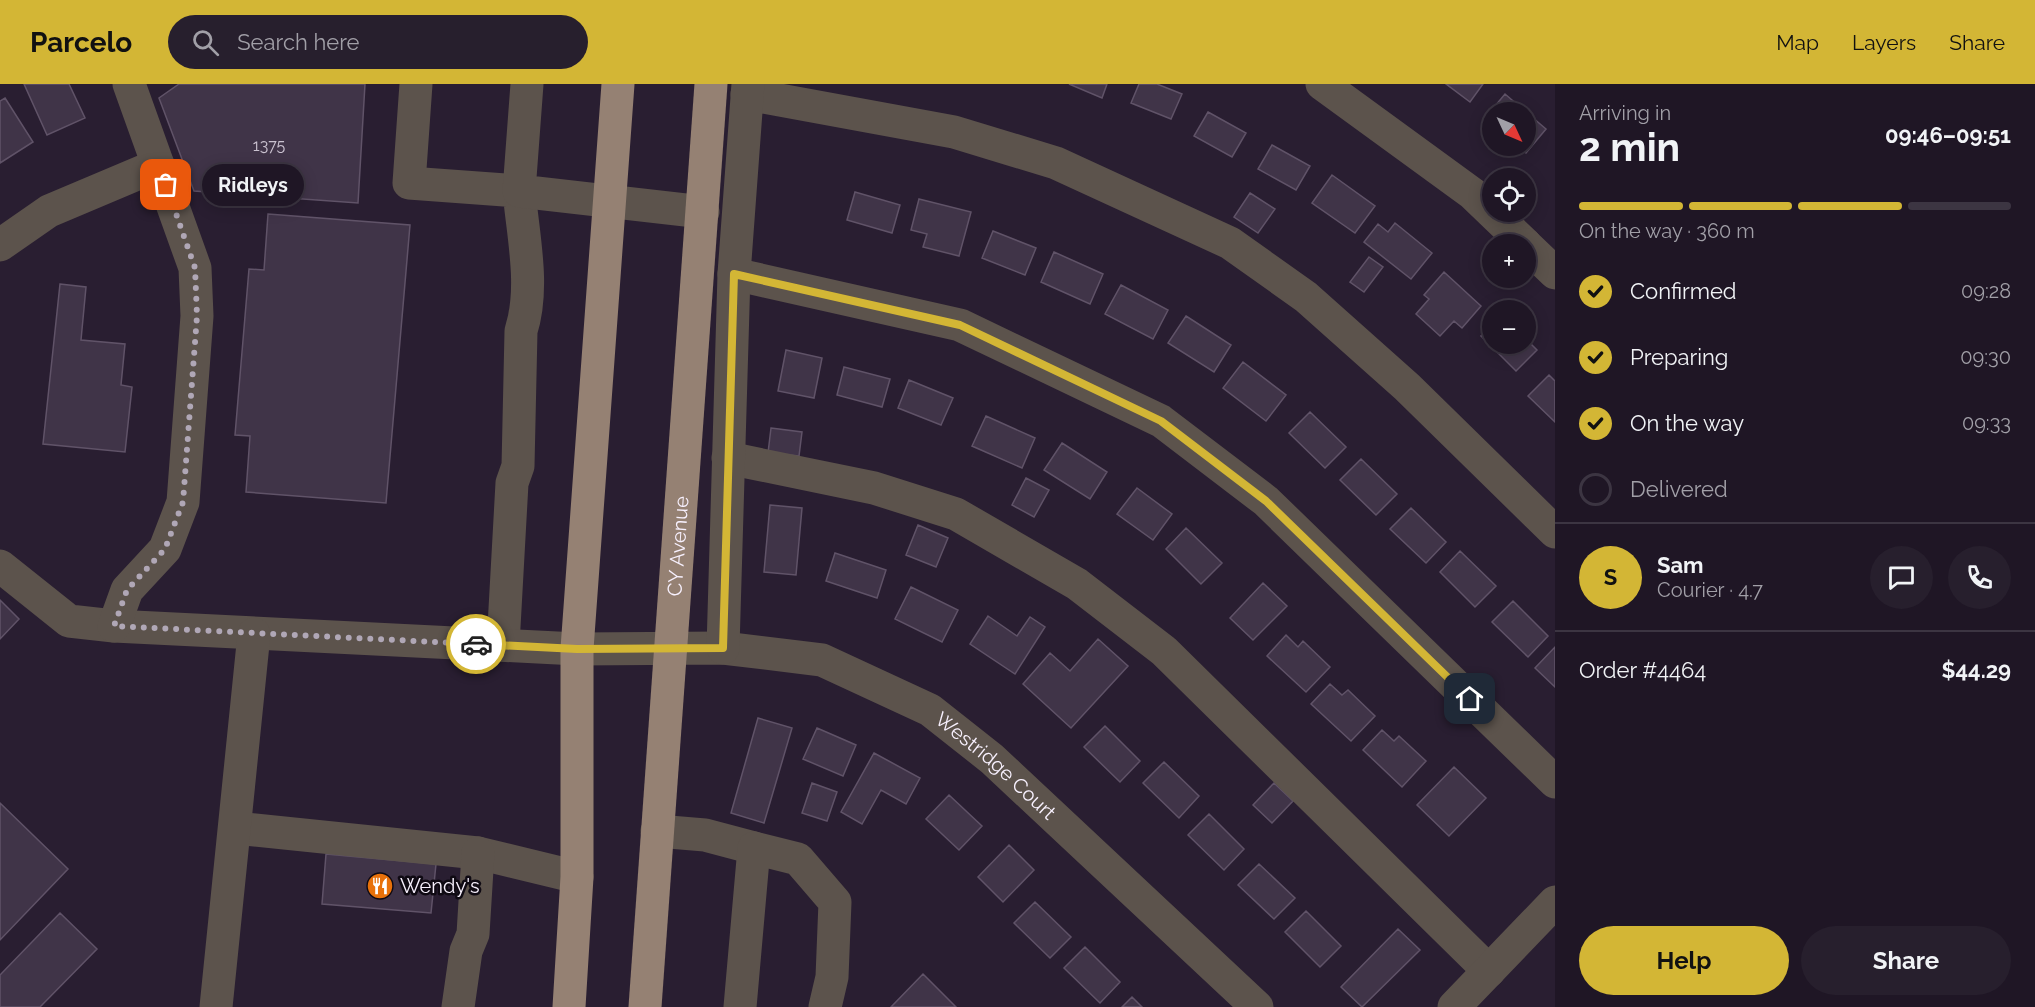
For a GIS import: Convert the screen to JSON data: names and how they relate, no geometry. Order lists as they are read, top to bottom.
{
  "streets": {
    "main road": ["CY Avenue"],
    "street": ["Westridge Court"]
  },
  "crossings": [
    ["CY Avenue", "Westridge Court"]
  ],
  "places": {
    "other": ["Ridleys"],
    "restaurant": ["Wendy's"]
  },
  "house_numbers": ["1375"],
  "north": "bottom right",
  "page": {
    "header": "Parcelo",
    "search": "Search here",
    "nav": ["Map", "Layers", "Share"],
    "heading": ["2 min", "Arriving in", "09:46–09:51"],
    "panel": [
      "Sam",
      "Courier · 4.7",
      "Order #4464",
      "$44.29"
    ],
    "map_buttons": ["+", "−"],
    "bubble": "Ridleys",
    "bar": "On the way · 360 m",
    "list": [
      ["Confirmed", "09:28"],
      ["Preparing", "09:30"],
      ["On the way", "09:33"],
      "Delivered"
    ],
    "round": "S",
    "buttons": ["Help", "Share"]
  }
}
